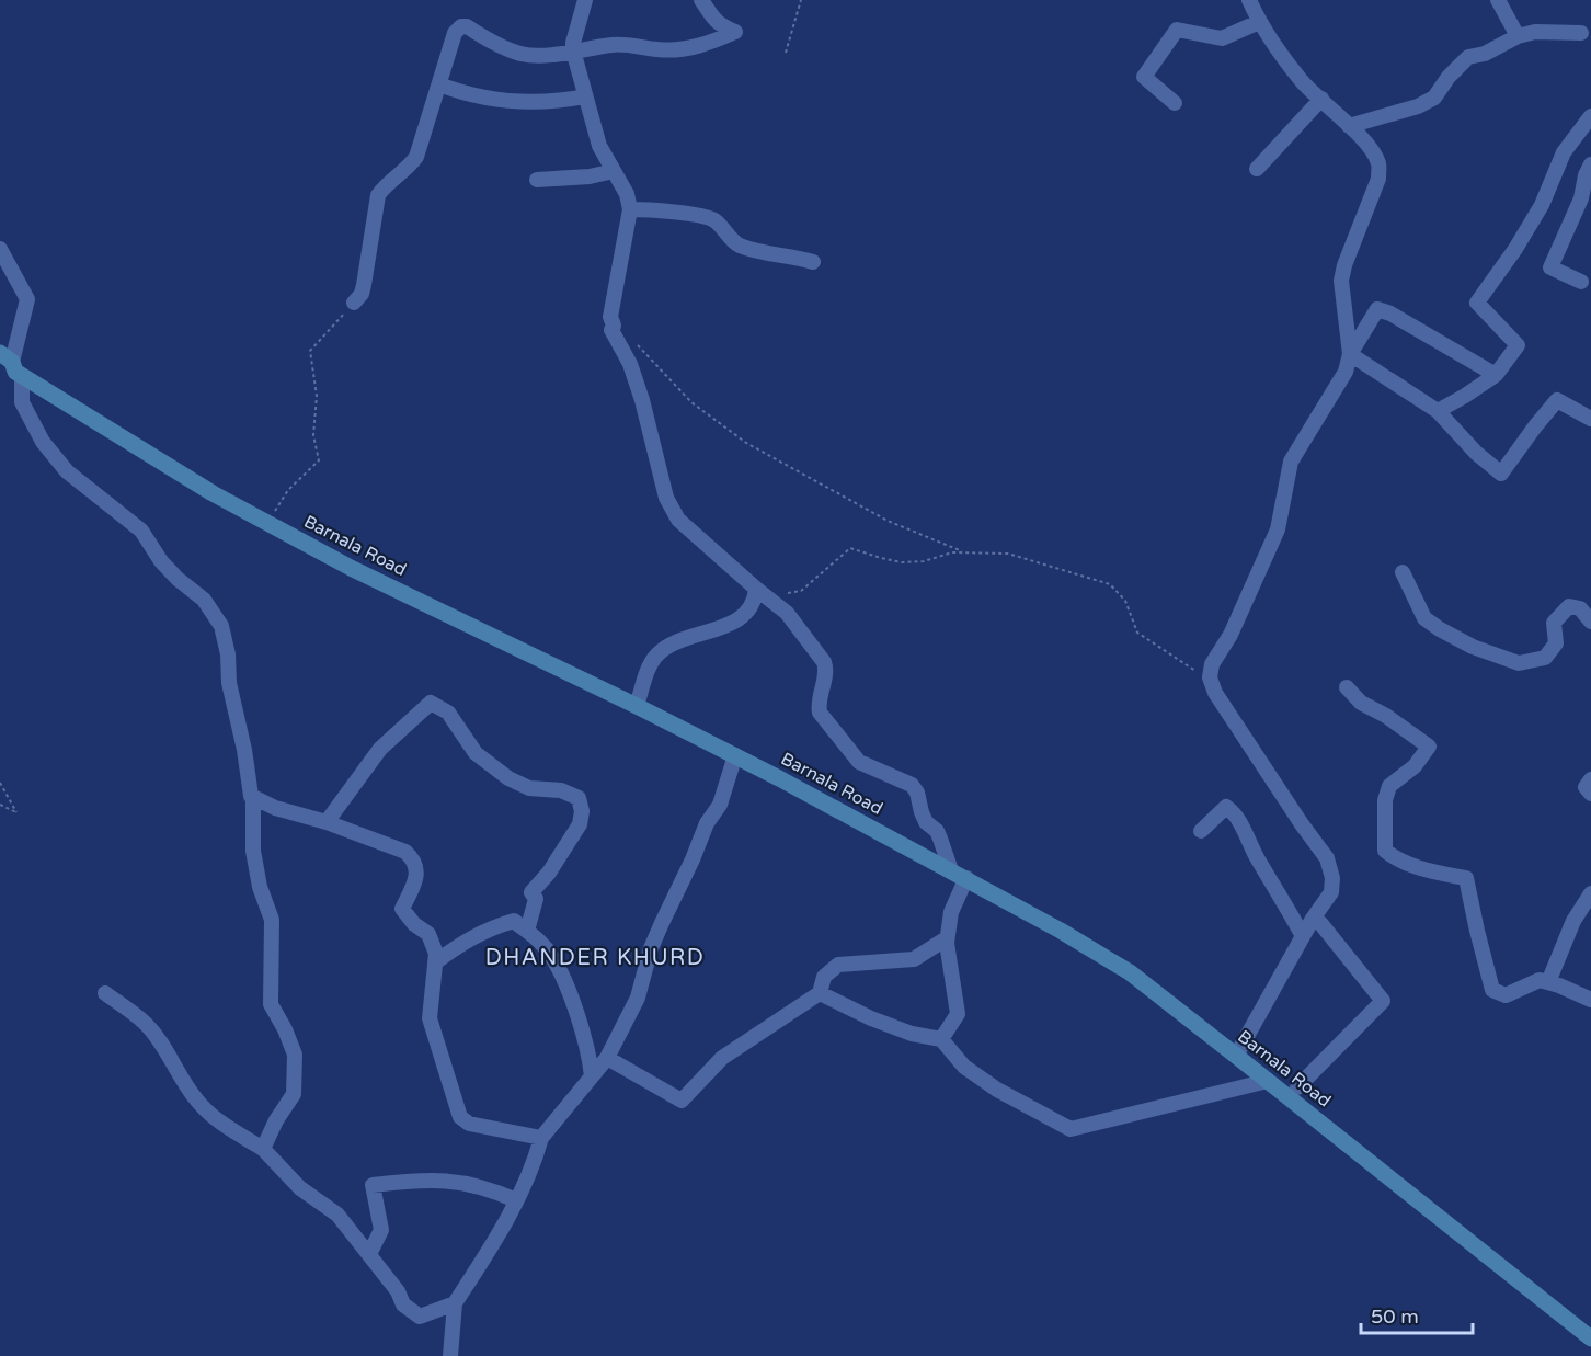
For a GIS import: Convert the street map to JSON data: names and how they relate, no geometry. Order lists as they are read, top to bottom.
{
  "streets": {
    "main road": ["Barnala Road"]
  },
  "districts": ["DHANDER KHURD"],
  "scale_bar": "50 m"
}
